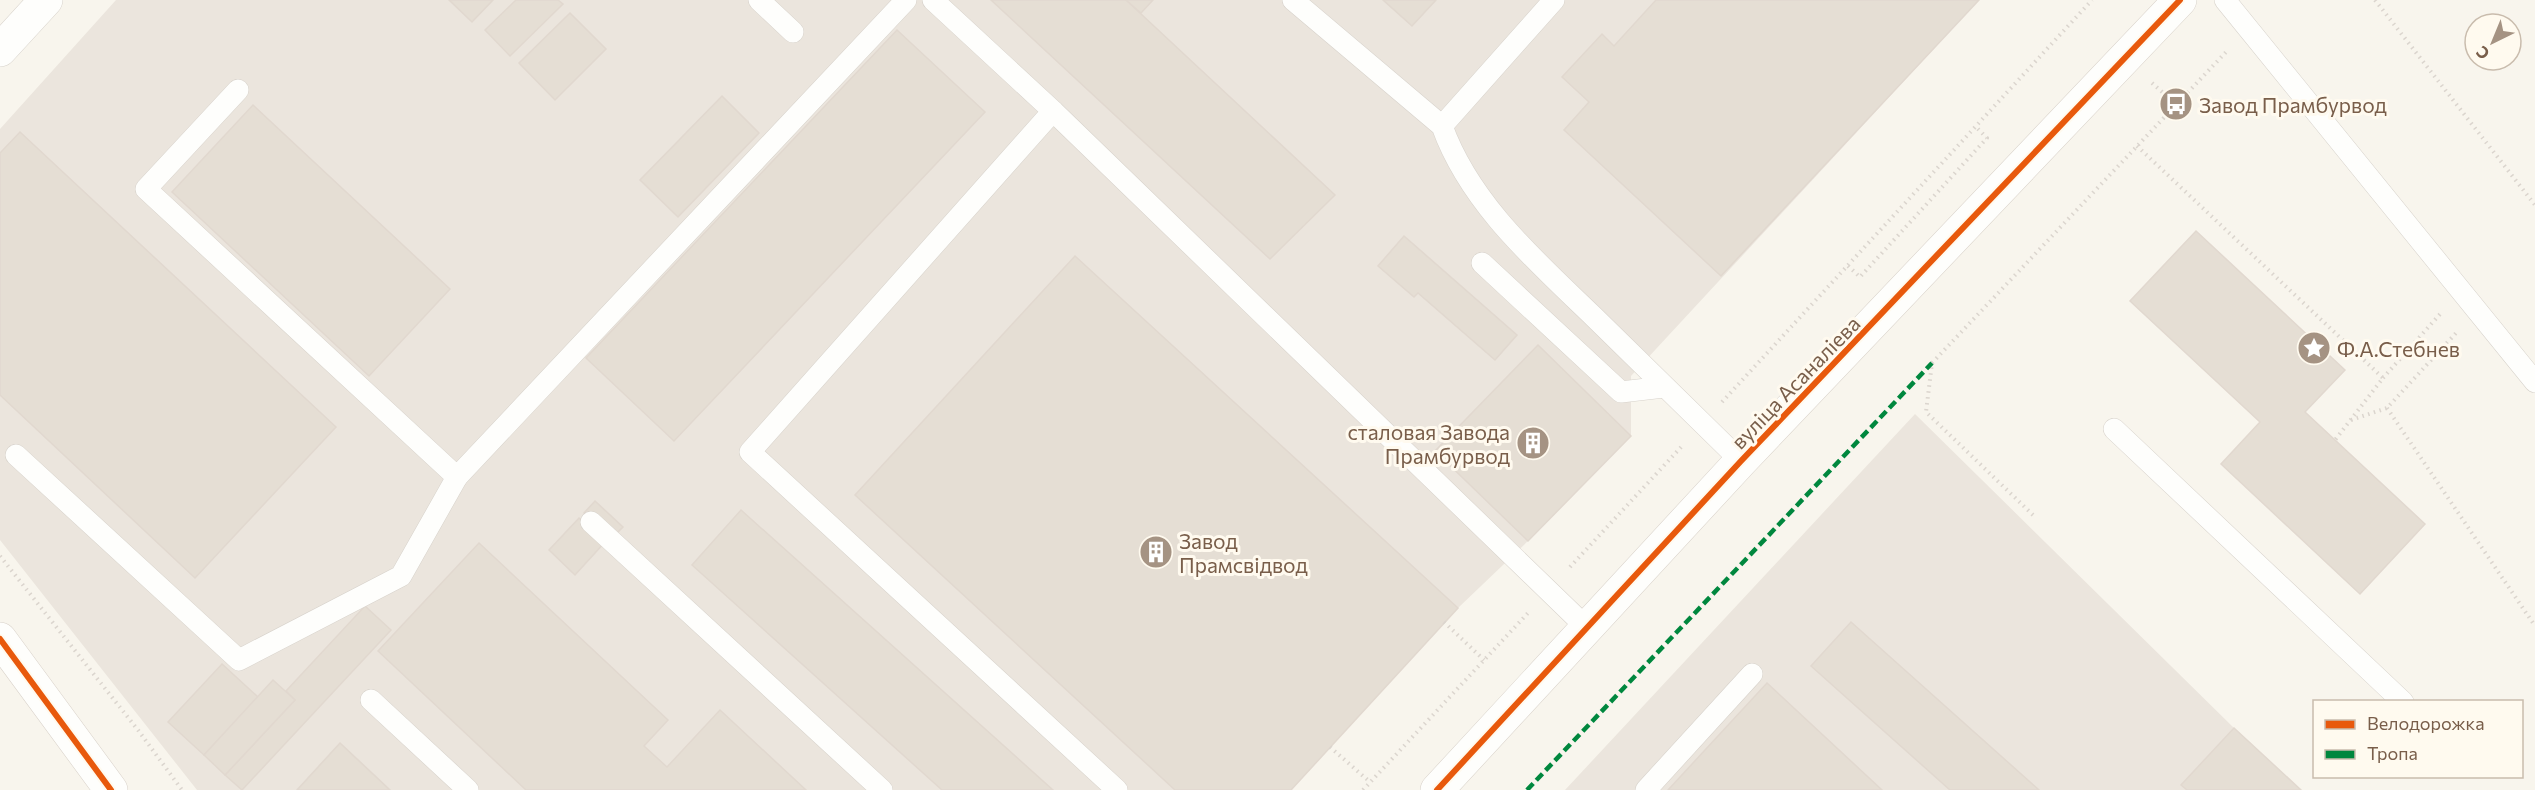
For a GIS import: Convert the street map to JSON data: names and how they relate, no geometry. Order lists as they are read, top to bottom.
{
  "streets": {
    "street": ["вуліца Асаналіева"]
  },
  "places": {
    "bus stop": ["Завод Прамбурвод"],
    "place": ["Ф.А.Стебнев"],
    "building": ["сталовая Завода Прамбурвод", "Завод Прамсвідвод"]
  },
  "legend": ["Велодорожка", "Тропа"],
  "north": "bottom left"
}
